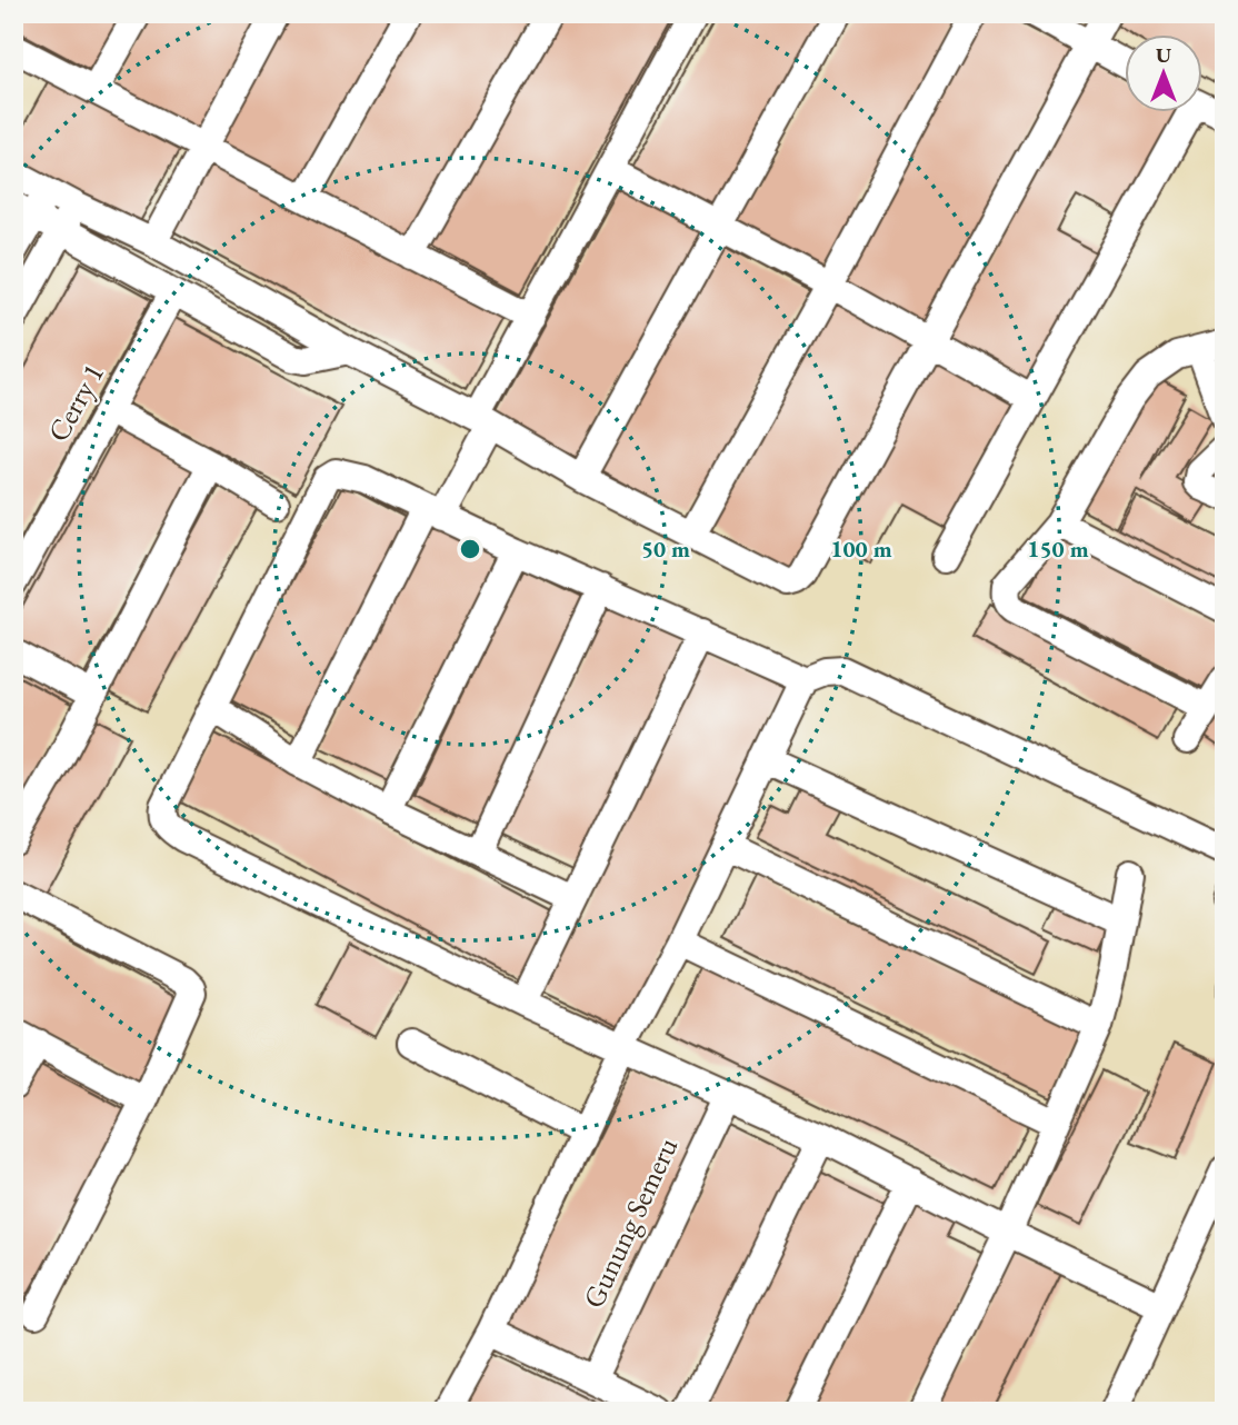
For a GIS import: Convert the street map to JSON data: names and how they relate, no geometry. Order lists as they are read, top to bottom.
{
  "streets": {
    "street": ["Cerry 1", "Gunung Semeru"]
  },
  "north": "top",
  "rings": ["50 m", "100 m", "150 m"]
}
